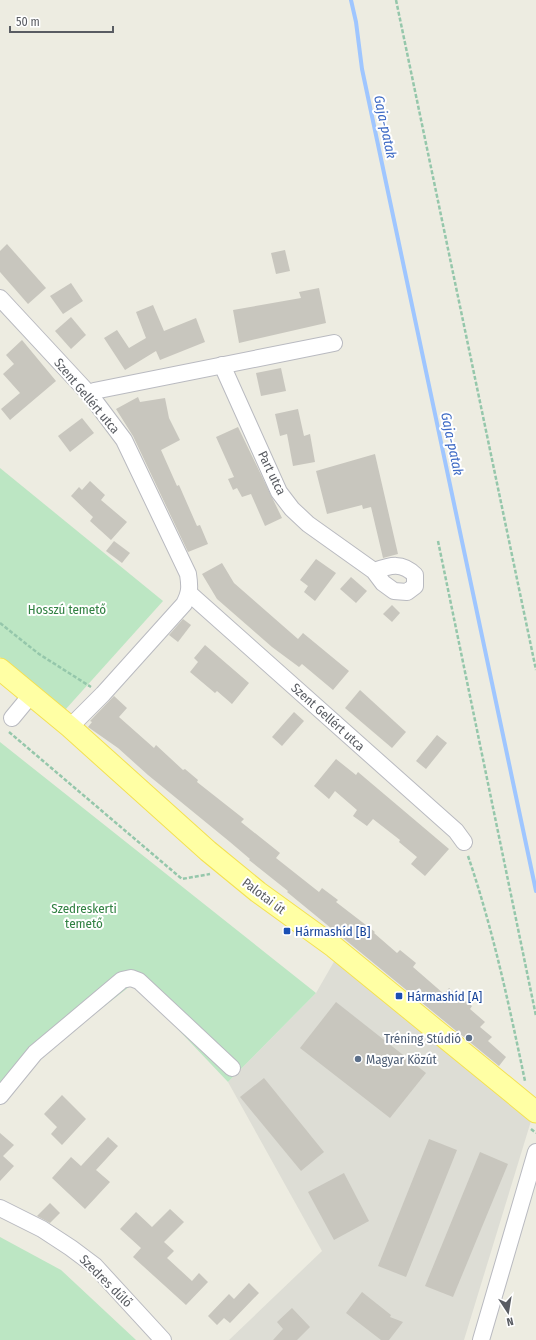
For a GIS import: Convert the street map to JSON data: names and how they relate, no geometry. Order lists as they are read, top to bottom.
{
  "streets": {
    "main road": ["Palotai út"],
    "street": ["Szent Gellért utca", "Part utca", "Szedres dűlő"]
  },
  "water": ["Gaja-patak"],
  "parks": ["Hosszú temető", "Szedreskerti temető"],
  "places": {
    "transit": ["Hármashíd [B]", "Hármashíd [A]"],
    "other": ["Tréning Stúdió", "Magyar Közút"]
  },
  "scale_bar": "50 m",
  "north": "bottom"
}
